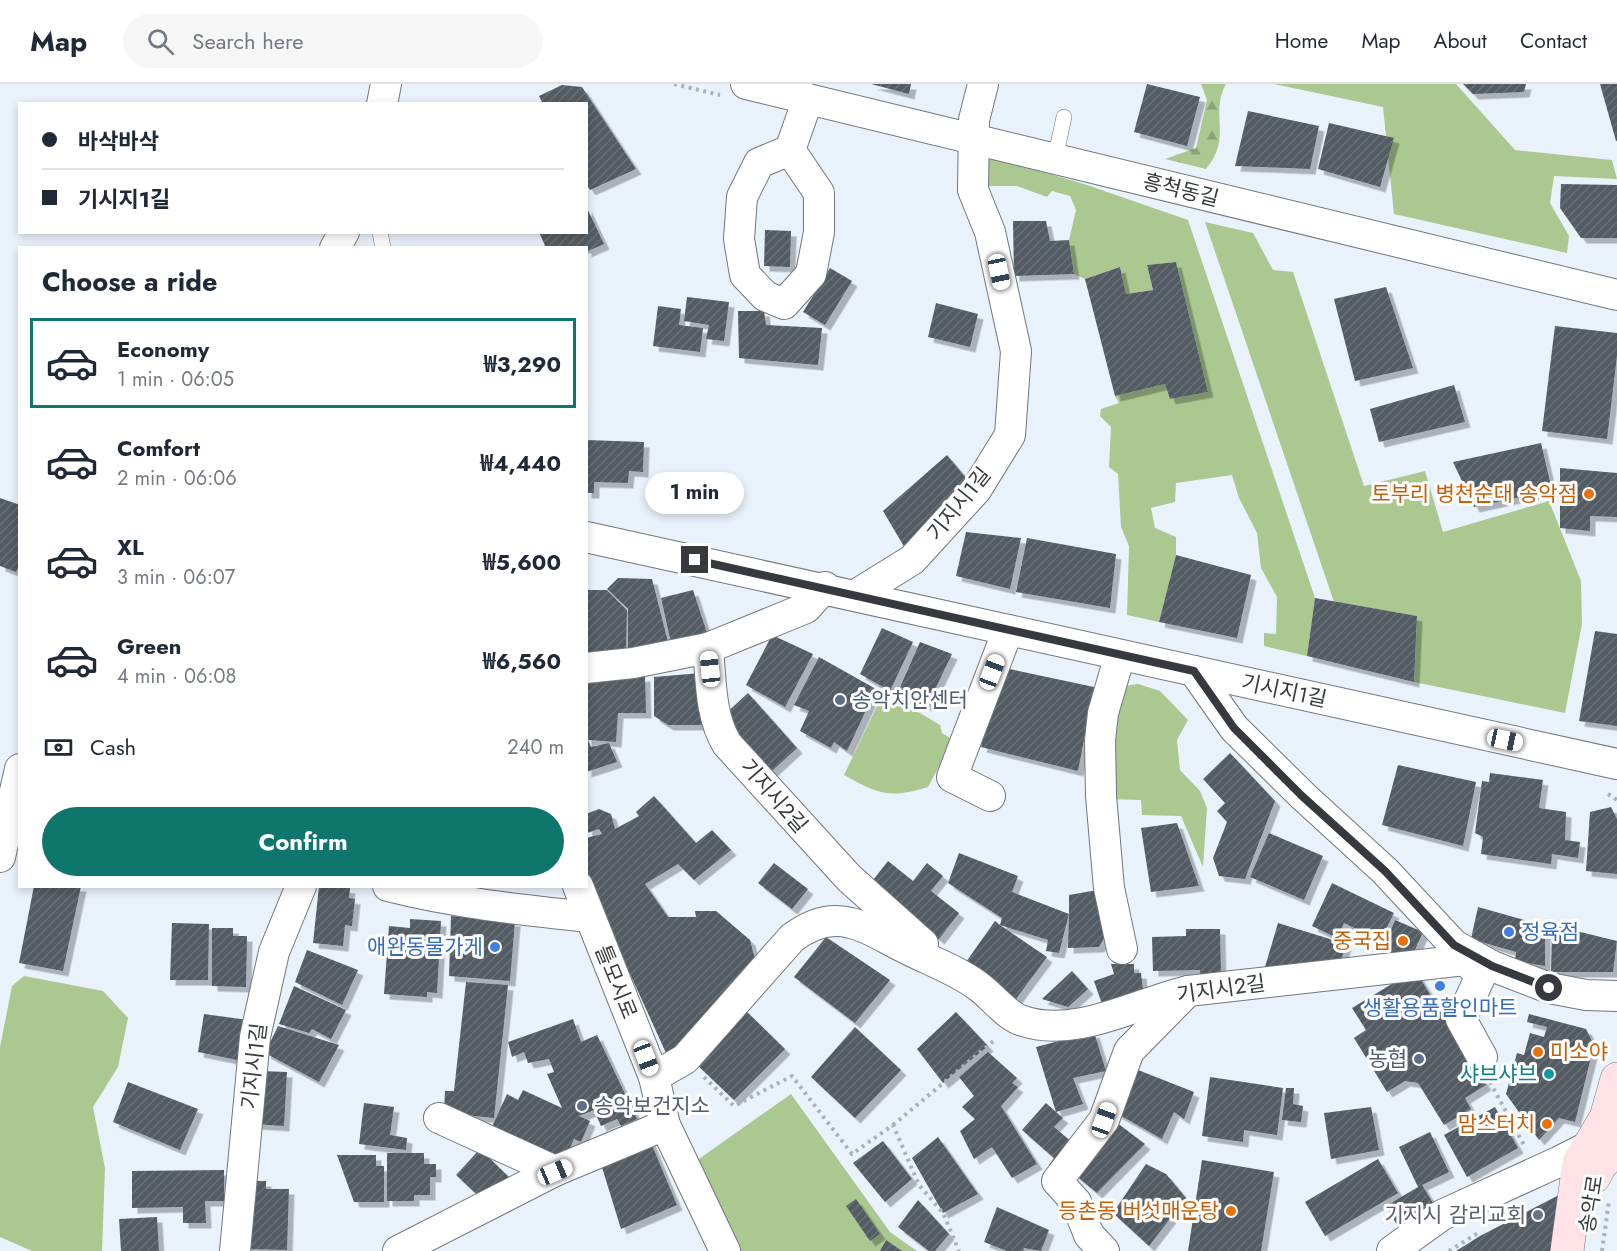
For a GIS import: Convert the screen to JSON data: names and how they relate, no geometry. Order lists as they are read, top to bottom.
{
  "streets": {
    "main road": ["송악로"],
    "street": [
      "흥척동길",
      "기지시1길",
      "기시지1길",
      "기지시2길",
      "틀모시로"
    ]
  },
  "crossings": [
    ["흥척동길", "기지시1길"],
    ["기지시1길", "기시지1길"],
    ["기지시2길", "틀모시로"]
  ],
  "places": [
    "토부리 병천순대 송악점",
    "송악치안센터",
    "정육점",
    "중국집",
    "애완동물가게",
    "생활용품할인마트",
    "미소야",
    "농협",
    "샤브샤브",
    "송악보건지소",
    "맘스터치",
    "등촌동 버섯매운탕",
    "기지시 감리교회"
  ],
  "page": {
    "header": "Map",
    "search": "Search here",
    "nav": [
      "Home",
      "Map",
      "About",
      "Contact"
    ],
    "banner": ["바삭바삭", "기시지1길"],
    "heading": "Choose a ride",
    "list": [
      {
        "name": "Economy",
        "note": "1 min · 06:05",
        "value": "₩3,290"
      },
      {
        "name": "Comfort",
        "note": "2 min · 06:06",
        "value": "₩4,440"
      },
      {
        "name": "XL",
        "note": "3 min · 06:07",
        "value": "₩5,600"
      },
      {
        "name": "Green",
        "note": "4 min · 06:08",
        "value": "₩6,560"
      }
    ],
    "bubble": "1 min",
    "pay": ["Cash", "240 m"],
    "buttons": "Confirm"
  }
}
